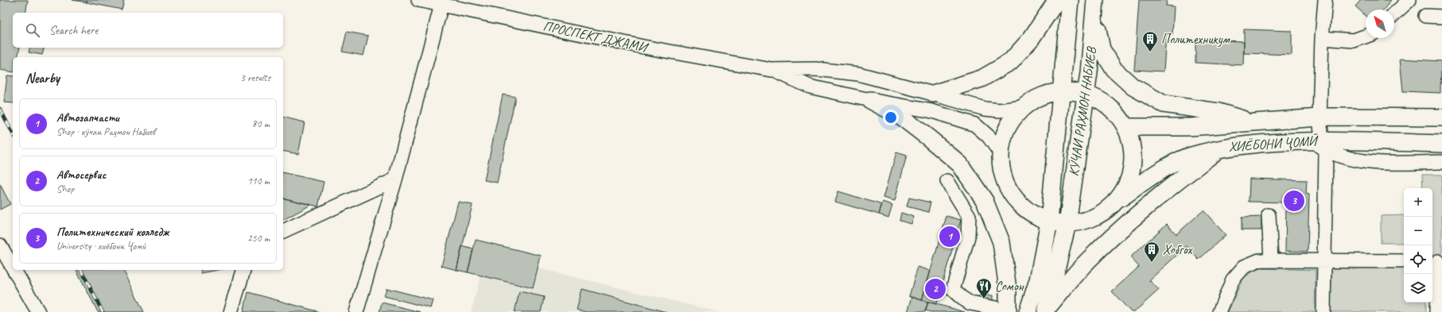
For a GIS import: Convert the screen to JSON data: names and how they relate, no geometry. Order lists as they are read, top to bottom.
{
  "streets": {
    "main road": ["КӮЧАИ РАҲМОН НАБИЕВ", "ХИЁБОНИ ҶОМӢ"],
    "street": ["ПРОСПЕКТ ДЖАМИ"]
  },
  "crossings": [
    ["КӮЧАИ РАҲМОН НАБИЕВ", "ХИЁБОНИ ҶОМӢ"]
  ],
  "places": {
    "building": ["Политехникум", "Хобгох"],
    "restaurant": ["Сомон"]
  },
  "north": "top left",
  "page": {
    "search": "Search here",
    "heading": ["Nearby", "3 results"],
    "list": [
      {
        "mark": "1",
        "name": "Автозапчасти",
        "note": "Shop · кӯчаи Раҳмон Набиев",
        "value": "80 m"
      },
      {
        "mark": "2",
        "name": "Автосервис",
        "note": "Shop",
        "value": "110 m"
      },
      {
        "mark": "3",
        "name": "Политехнический колледж",
        "note": "University · хиёбони Ҷомӣ",
        "value": "250 m"
      }
    ],
    "map_buttons": ["+", "−"],
    "pins": ["3", "1", "2"]
  }
}
